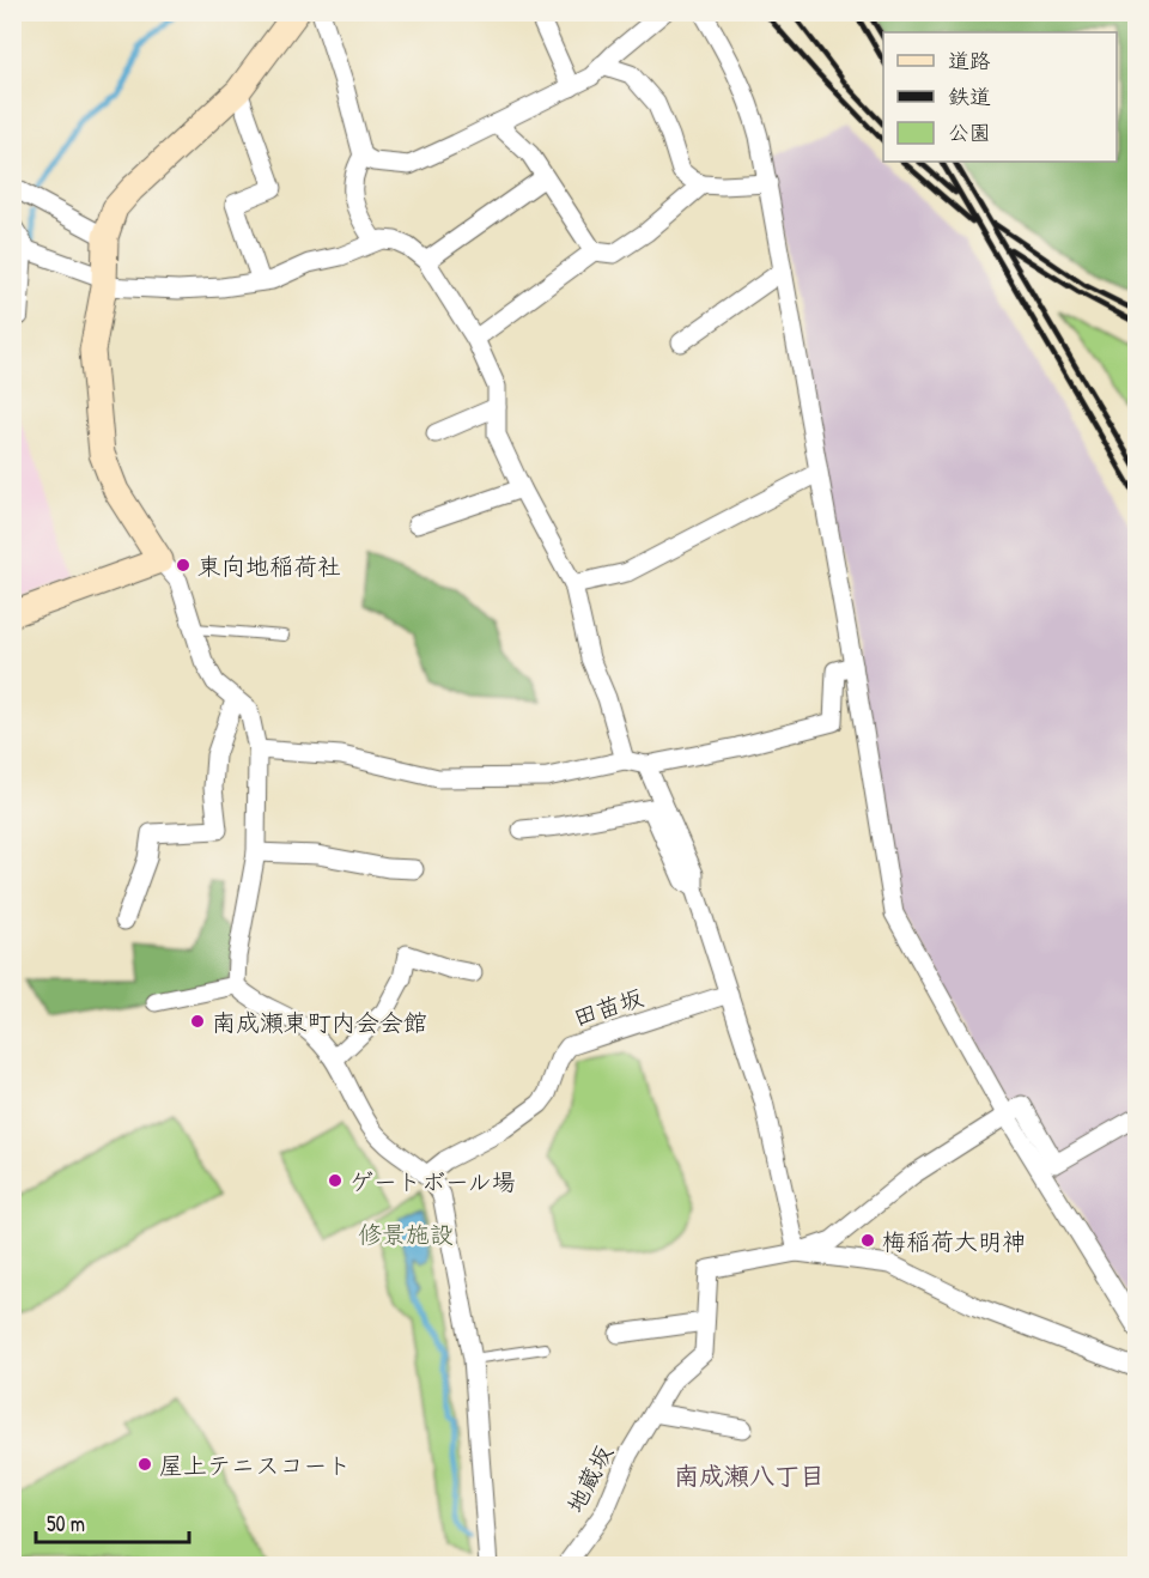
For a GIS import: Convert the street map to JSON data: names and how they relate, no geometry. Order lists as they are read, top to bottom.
{
  "streets": {
    "street": ["田苗坂", "地蔵坂"]
  },
  "districts": ["南成瀬八丁目"],
  "parks": ["修景施設"],
  "places": [
    "東向地稲荷社",
    "南成瀬東町内会会館",
    "ゲートボール場",
    "梅稲荷大明神",
    "屋上テニスコート"
  ],
  "legend": ["道路", "鉄道", "公園"],
  "scale_bar": "50 m"
}
